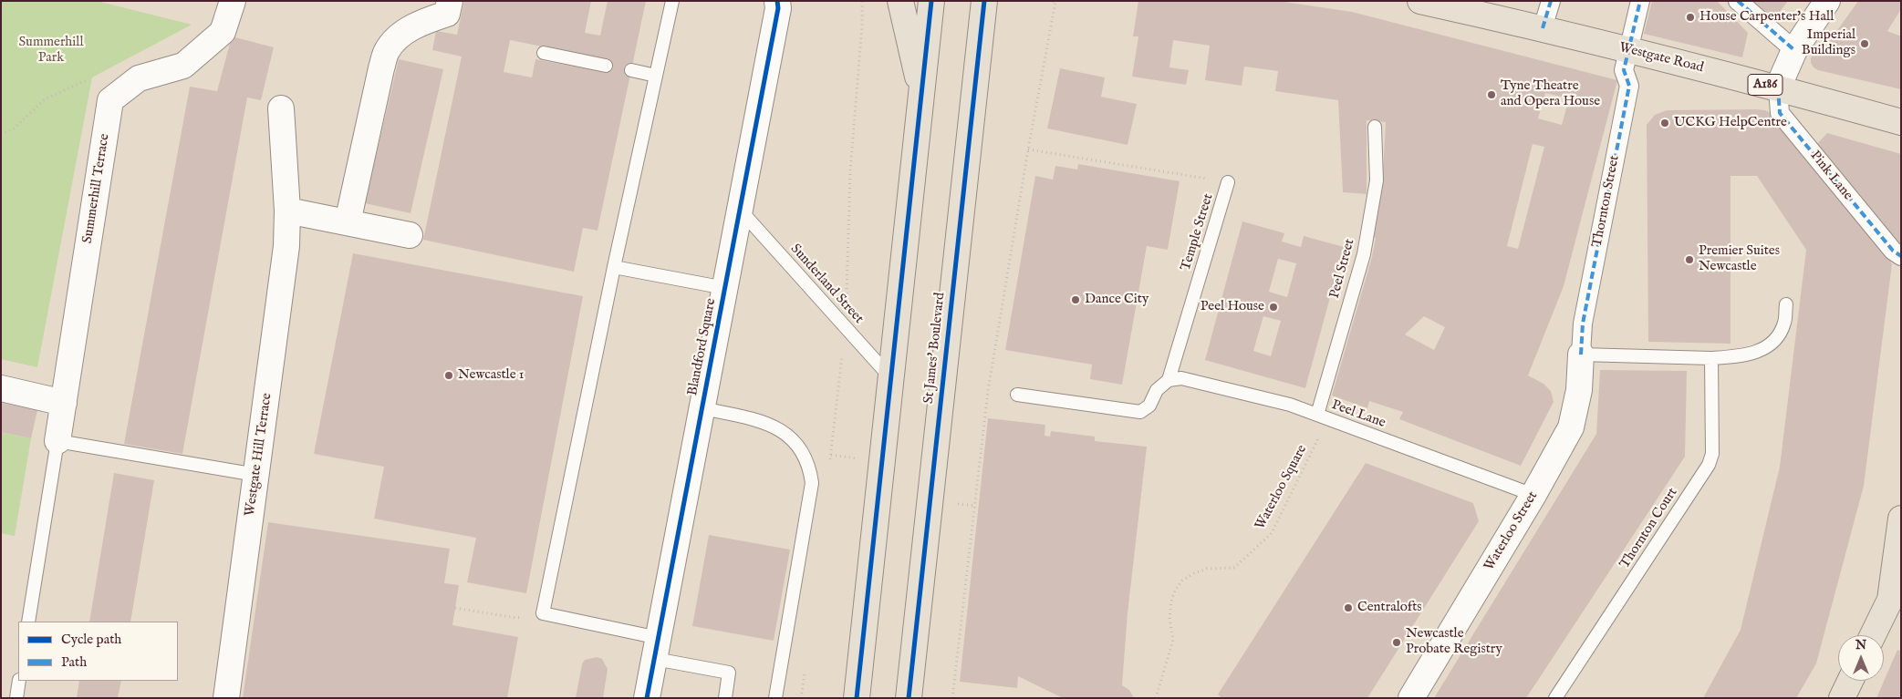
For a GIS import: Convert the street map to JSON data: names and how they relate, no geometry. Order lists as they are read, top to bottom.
{
  "streets": {
    "main road": ["Westgate Road", "A186", "St James' Boulevard"],
    "street": [
      "Pink Lane",
      "Summerhill Terrace",
      "Thornton Street",
      "Blandford Square",
      "Westgate Hill Terrace",
      "Waterloo Street"
    ],
    "lane": [
      "Temple Street",
      "Peel Street",
      "Sunderland Street",
      "Peel Lane",
      "Thornton Court"
    ],
    "path": ["Waterloo Square"]
  },
  "crossings": [
    ["Westgate Road", "Pink Lane"],
    ["Westgate Road", "Thornton Street"],
    ["Thornton Street", "Waterloo Street"],
    ["Temple Street", "Peel Lane"],
    ["Peel Street", "Peel Lane"],
    ["Peel Street", "Waterloo Square"],
    ["Sunderland Street", "Blandford Square"],
    ["Peel Lane", "Waterloo Square"],
    ["Peel Lane", "Waterloo Street"]
  ],
  "parks": ["Summerhill Park"],
  "places": [
    "House Carpenter's Hall",
    "Imperial Buildings",
    "Tyne Theatre and Opera House",
    "UCKG HelpCentre",
    "Premier Suites Newcastle",
    "Dance City",
    "Peel House",
    "Newcastle 1",
    "Centralofts",
    "Newcastle Probate Registry"
  ],
  "legend": ["Cycle path", "Path"],
  "north": "top"
}
